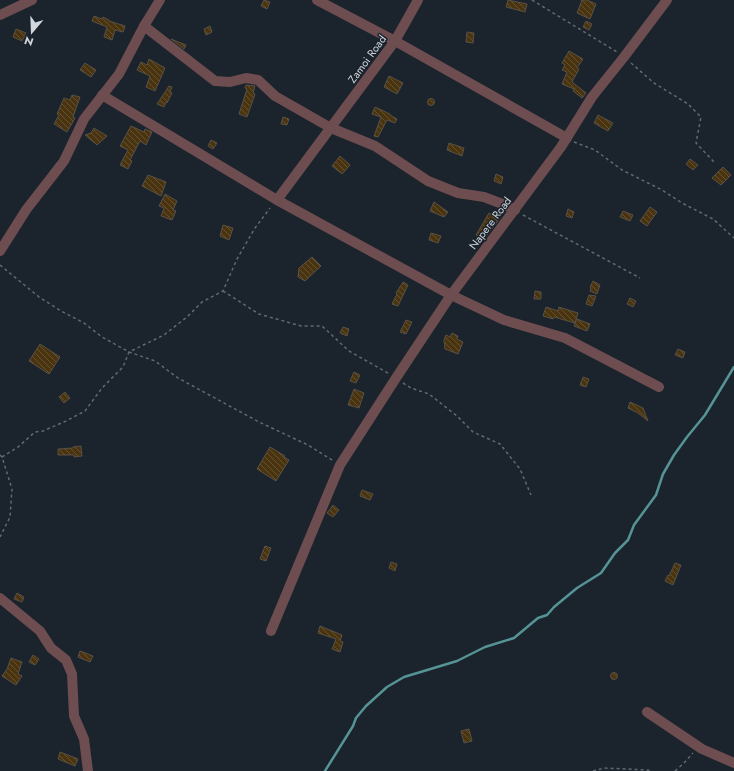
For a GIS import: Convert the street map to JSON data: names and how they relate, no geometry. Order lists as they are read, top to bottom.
{
  "streets": {
    "street": ["Zamoi Road", "Napere Road"]
  },
  "north": "bottom"
}
